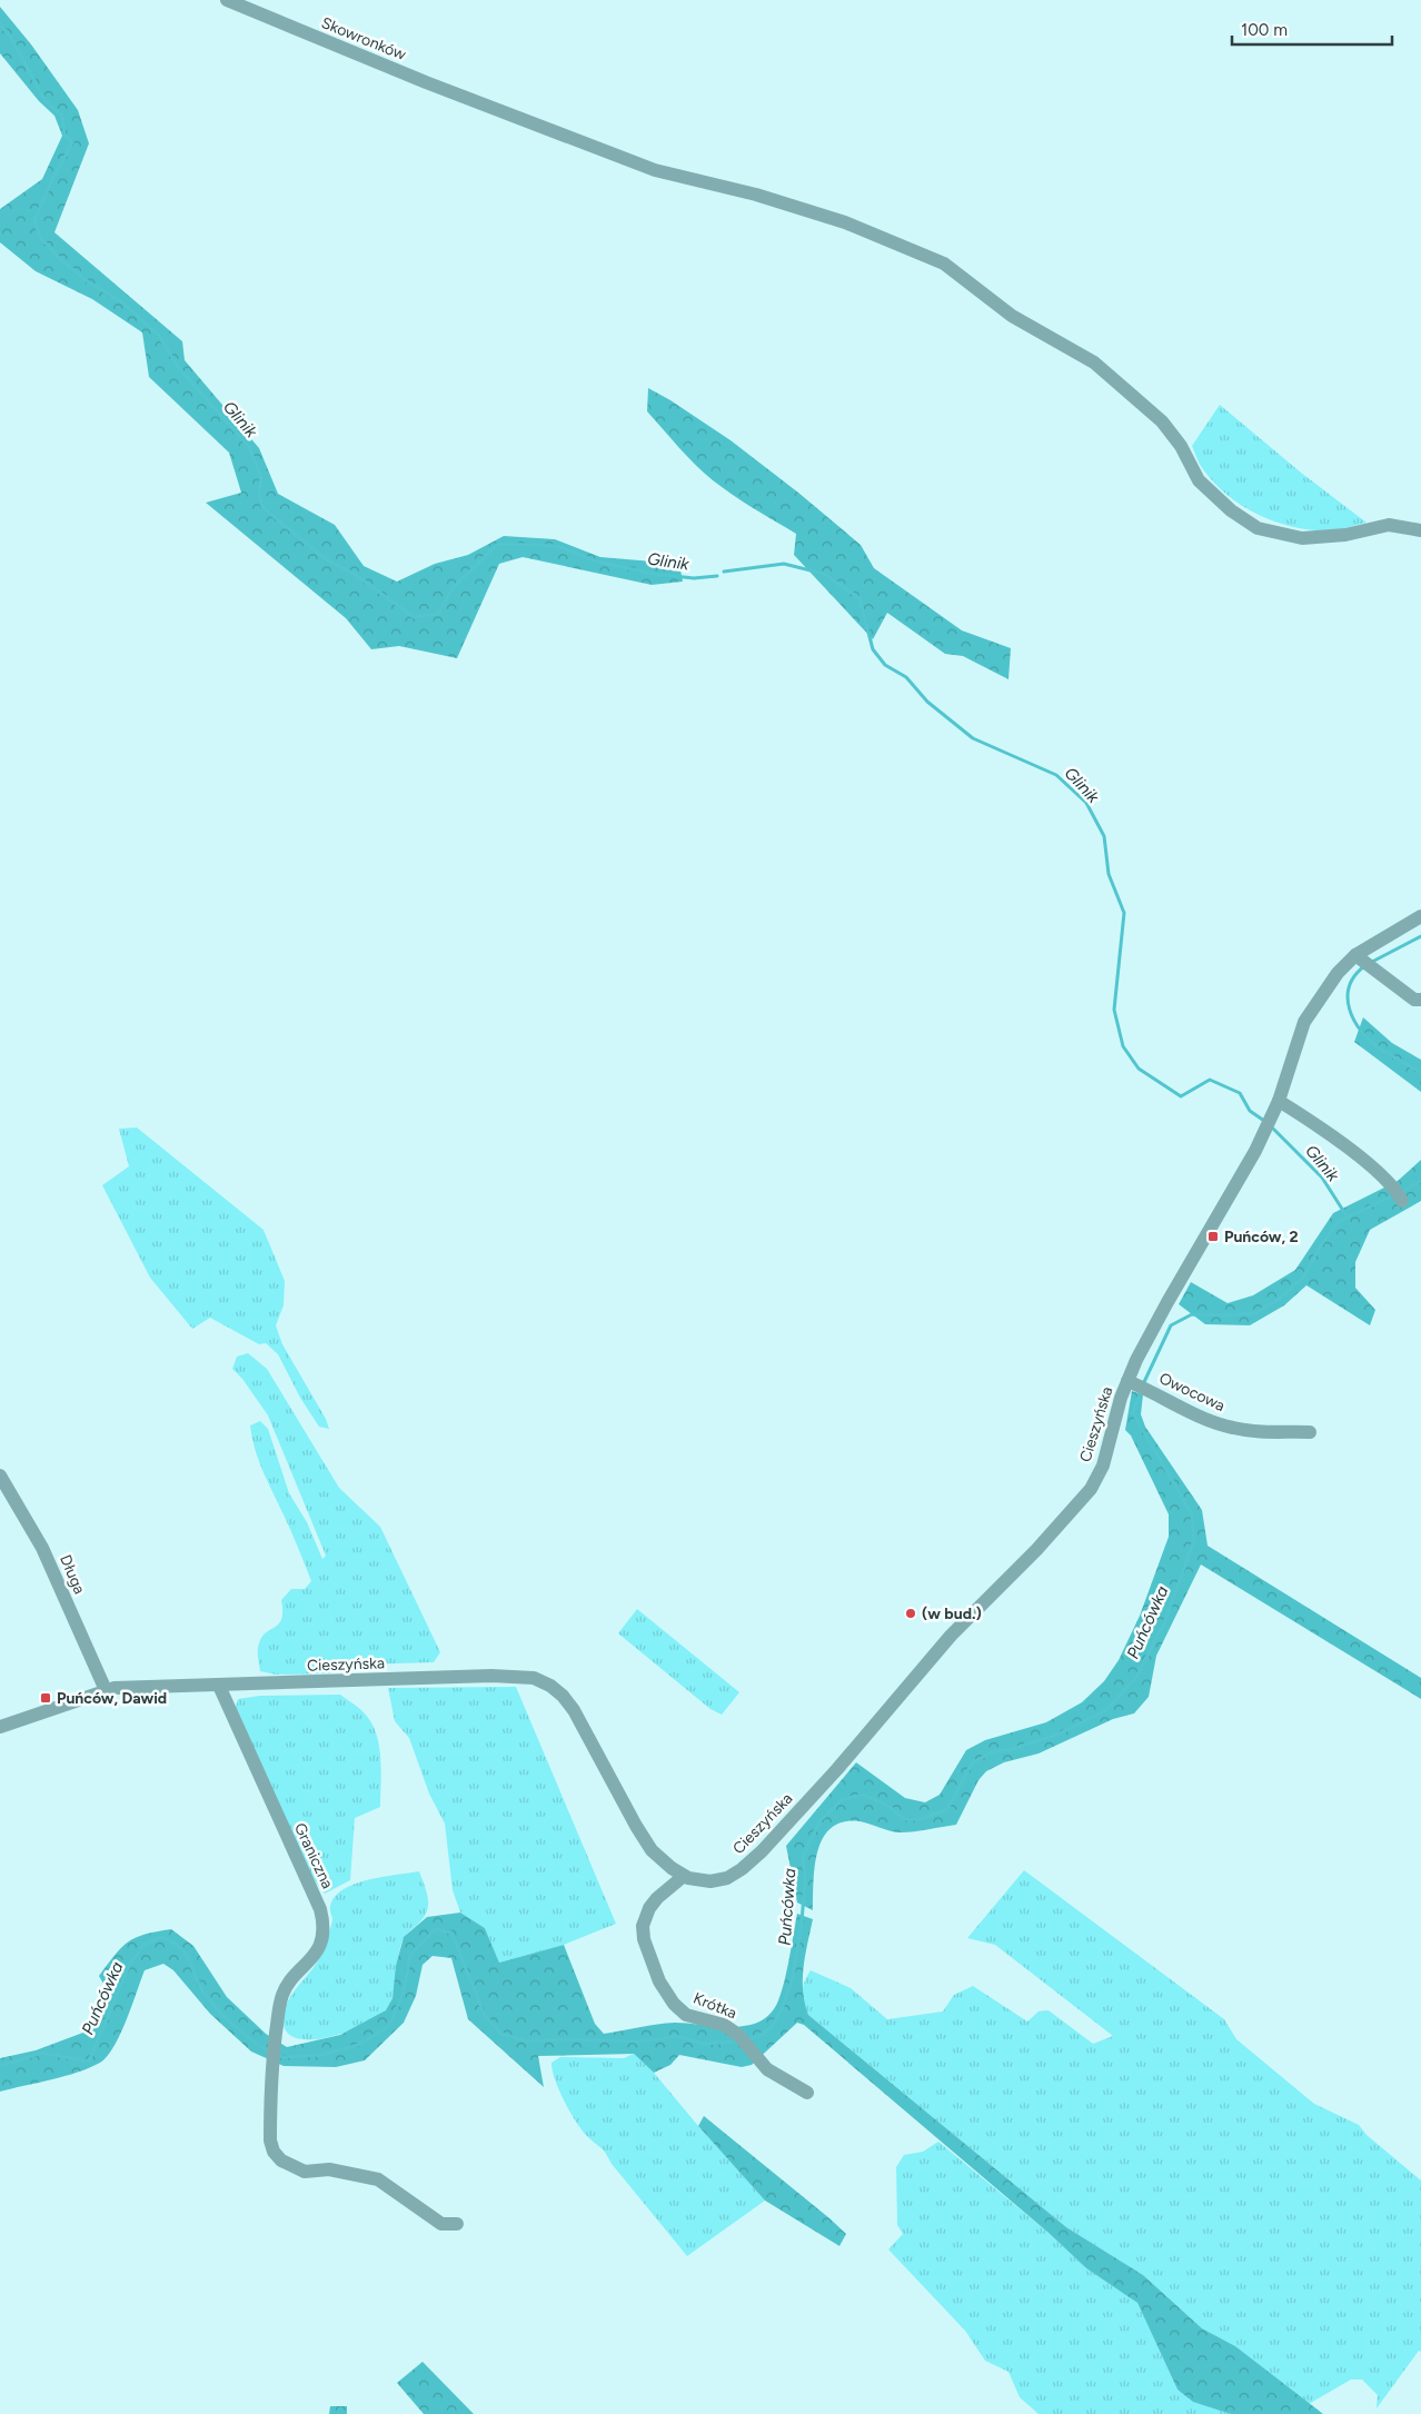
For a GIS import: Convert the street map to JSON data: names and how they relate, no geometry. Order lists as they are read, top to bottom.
{
  "streets": {
    "street": [
      "Skowronków",
      "Owocowa",
      "Cieszyńska",
      "Długa",
      "Graniczna",
      "Krótka"
    ]
  },
  "crossings": [
    ["Owocowa", "Cieszyńska"],
    ["Cieszyńska", "Długa"],
    ["Cieszyńska", "Graniczna"],
    ["Cieszyńska", "Krótka"]
  ],
  "water": ["Glinik", "Puńcówka"],
  "places": {
    "transit": ["Puńców, 2", "Puńców, Dawid"],
    "other": ["(w bud.)"]
  },
  "scale_bar": "100 m"
}
